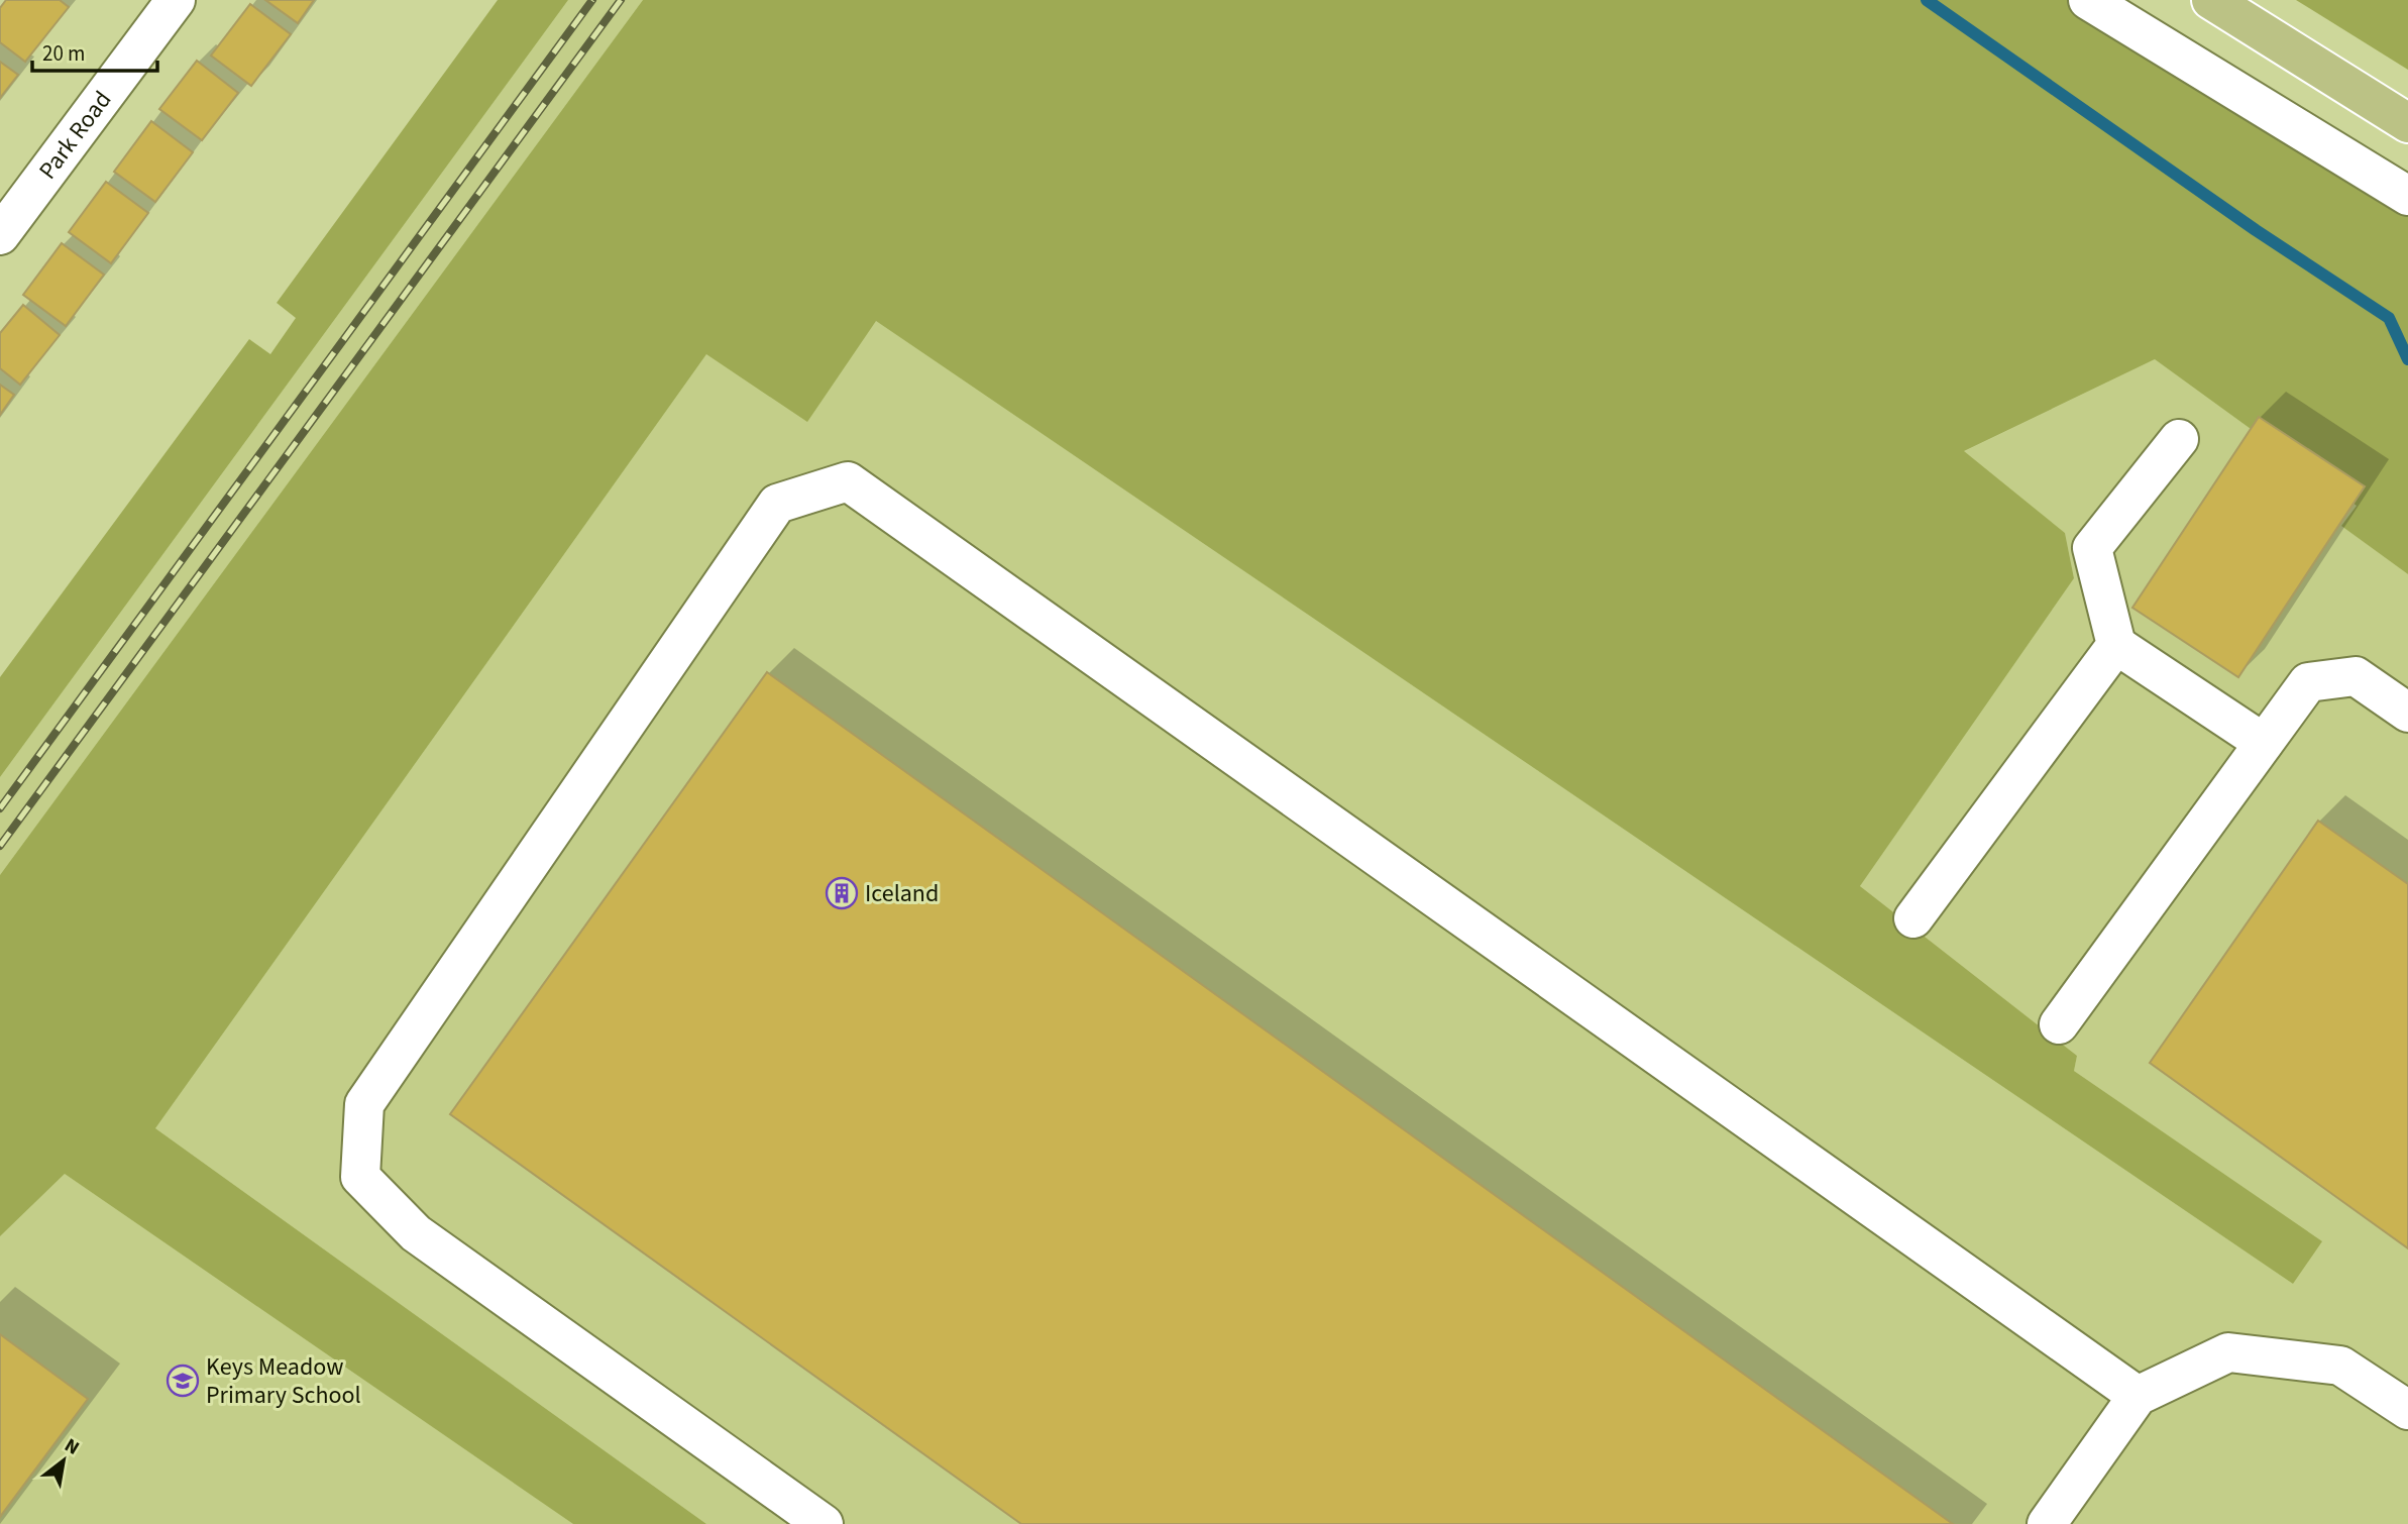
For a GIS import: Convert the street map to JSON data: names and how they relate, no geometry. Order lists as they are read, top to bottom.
{
  "streets": {
    "street": ["Park Road"]
  },
  "places": {
    "building": ["Iceland"],
    "school or university": ["Keys Meadow Primary School"]
  },
  "scale_bar": "20 m",
  "north": "top right"
}
